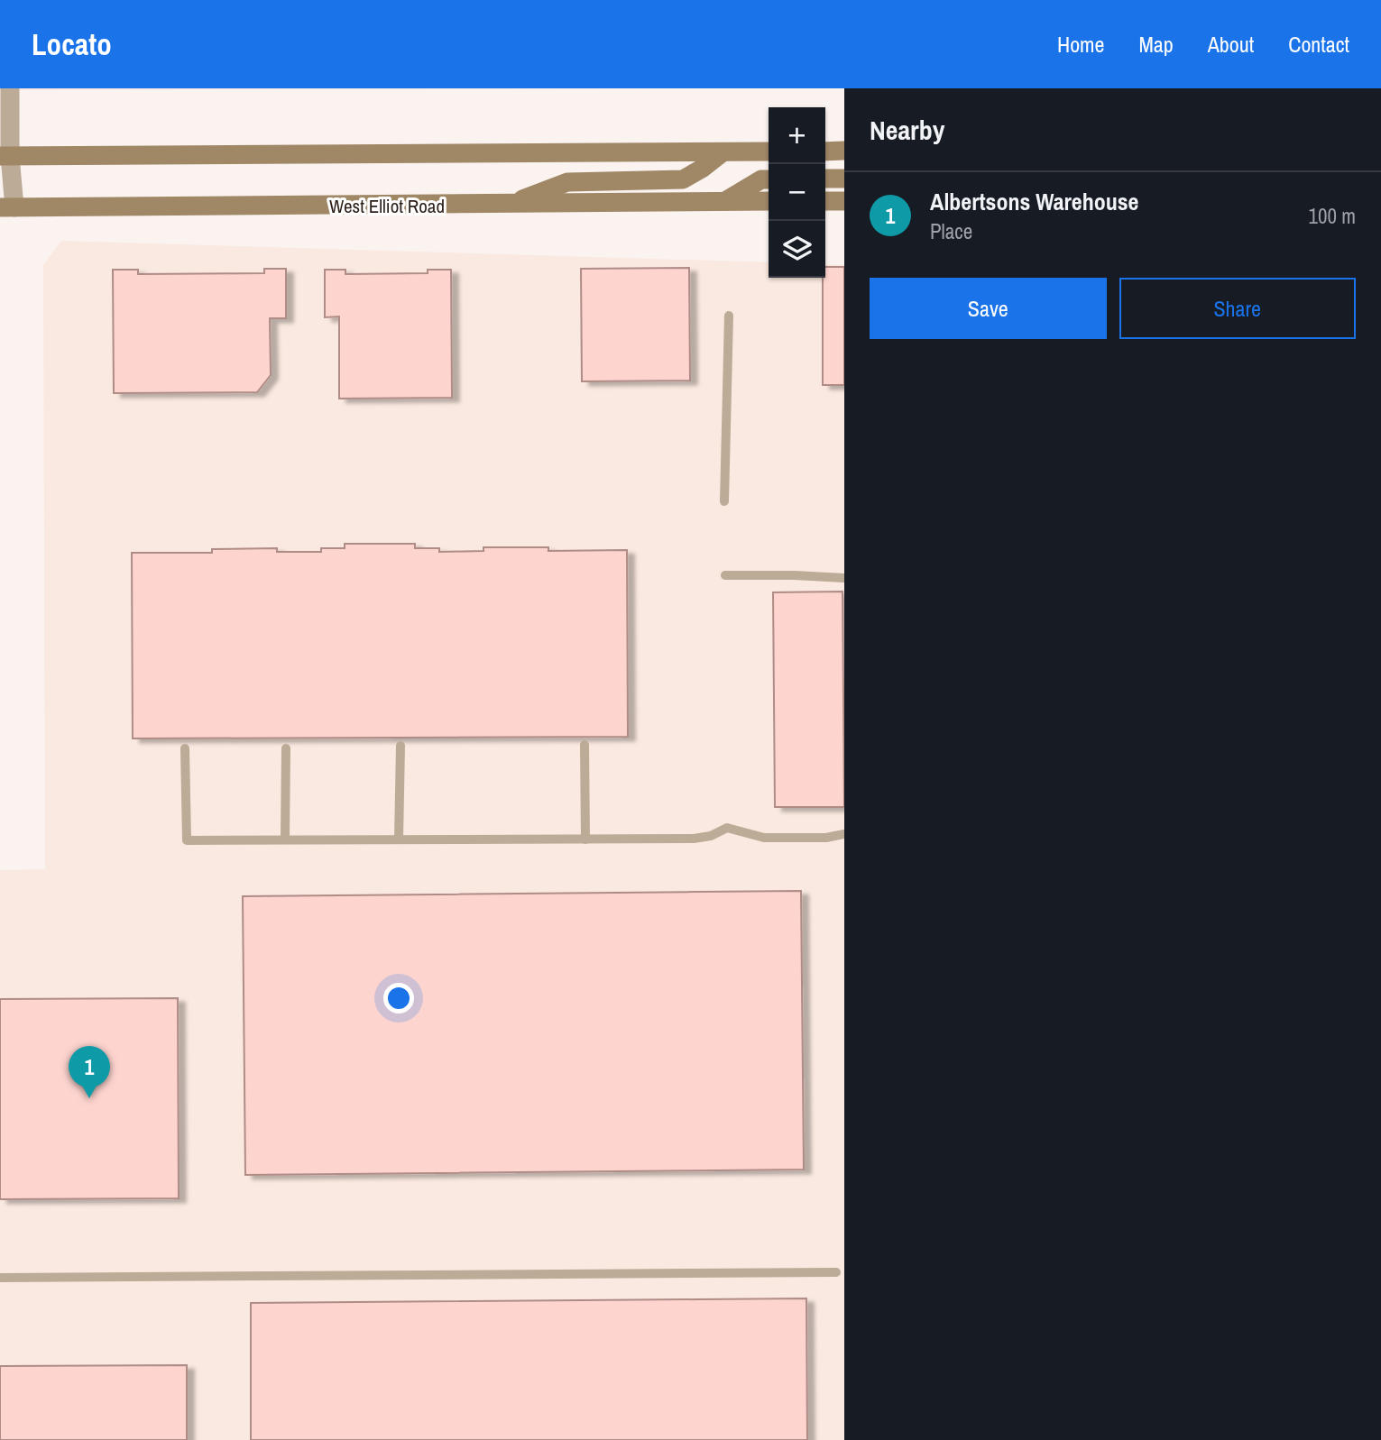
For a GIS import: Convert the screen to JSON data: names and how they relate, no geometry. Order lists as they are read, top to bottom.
{
  "streets": {
    "main road": ["West Elliot Road"]
  },
  "page": {
    "header": "Locato",
    "nav": [
      "Home",
      "Map",
      "About",
      "Contact"
    ],
    "heading": "Nearby",
    "map_buttons": ["+", "−"],
    "list": [
      {
        "mark": "1",
        "name": "Albertsons Warehouse",
        "note": "Place",
        "value": "100 m"
      }
    ],
    "buttons": ["Save", "Share"],
    "pins": "1"
  }
}
